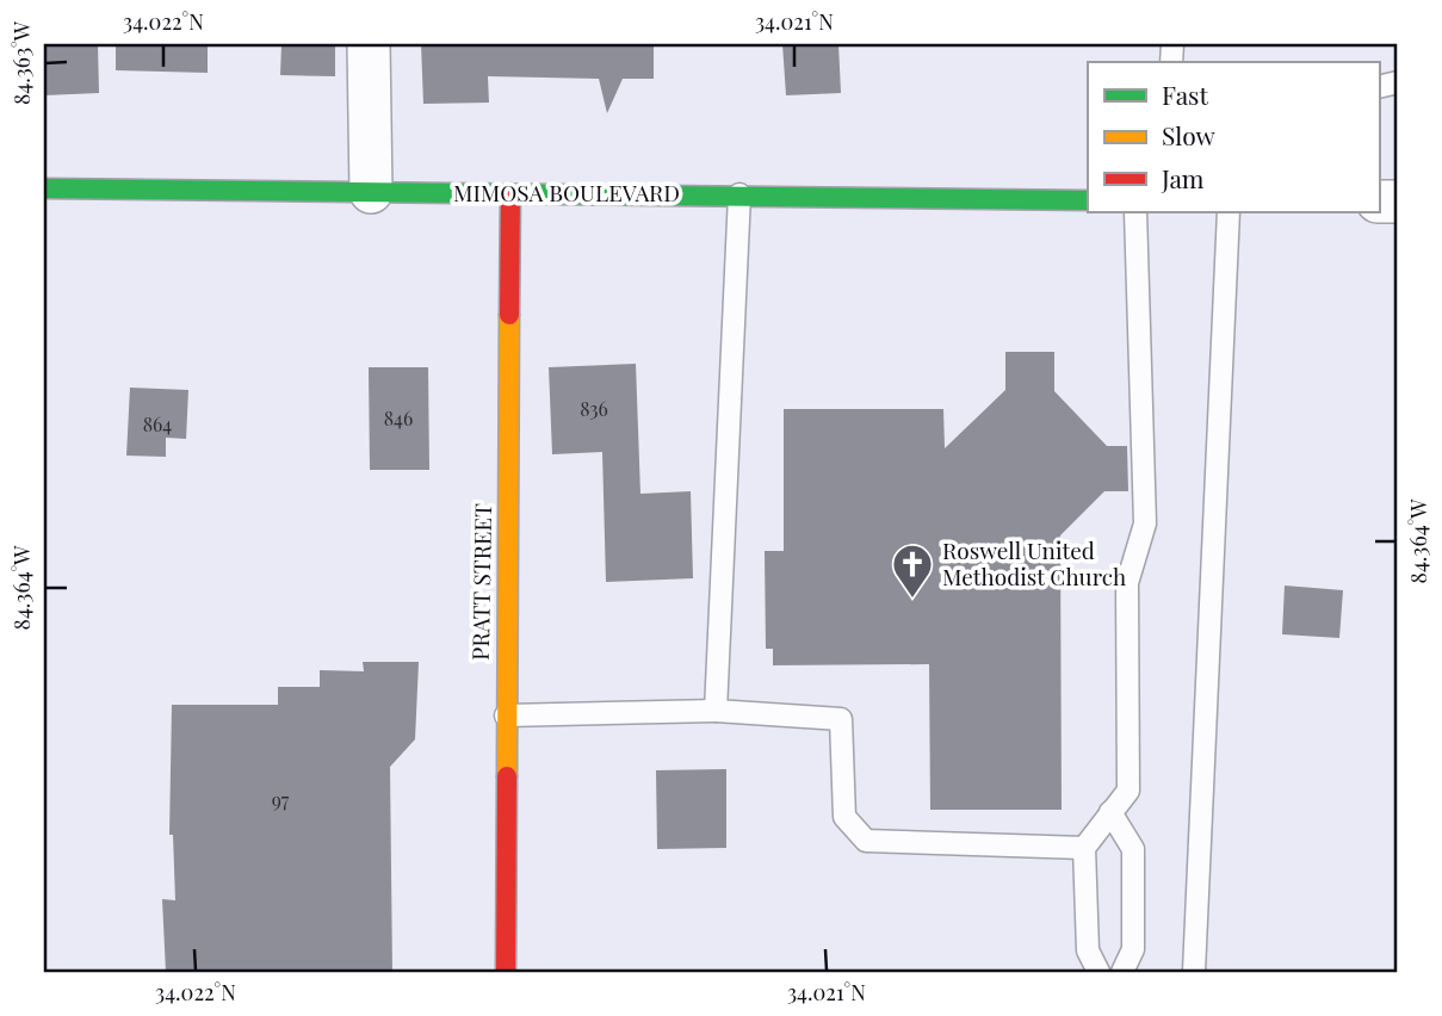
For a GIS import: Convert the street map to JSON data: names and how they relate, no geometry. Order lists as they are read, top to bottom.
{
  "streets": {
    "street": ["MIMOSA BOULEVARD", "PRATT STREET"]
  },
  "crossings": [
    ["MIMOSA BOULEVARD", "PRATT STREET"]
  ],
  "places": {
    "church": ["Roswell United Methodist Church"]
  },
  "house_numbers": [
    "836",
    "846",
    "864",
    "97"
  ],
  "legend": ["Fast", "Slow", "Jam"],
  "coordinates": [
    "34.022°N",
    "34.021°N",
    "84.363°W",
    "84.364°W"
  ]
}
